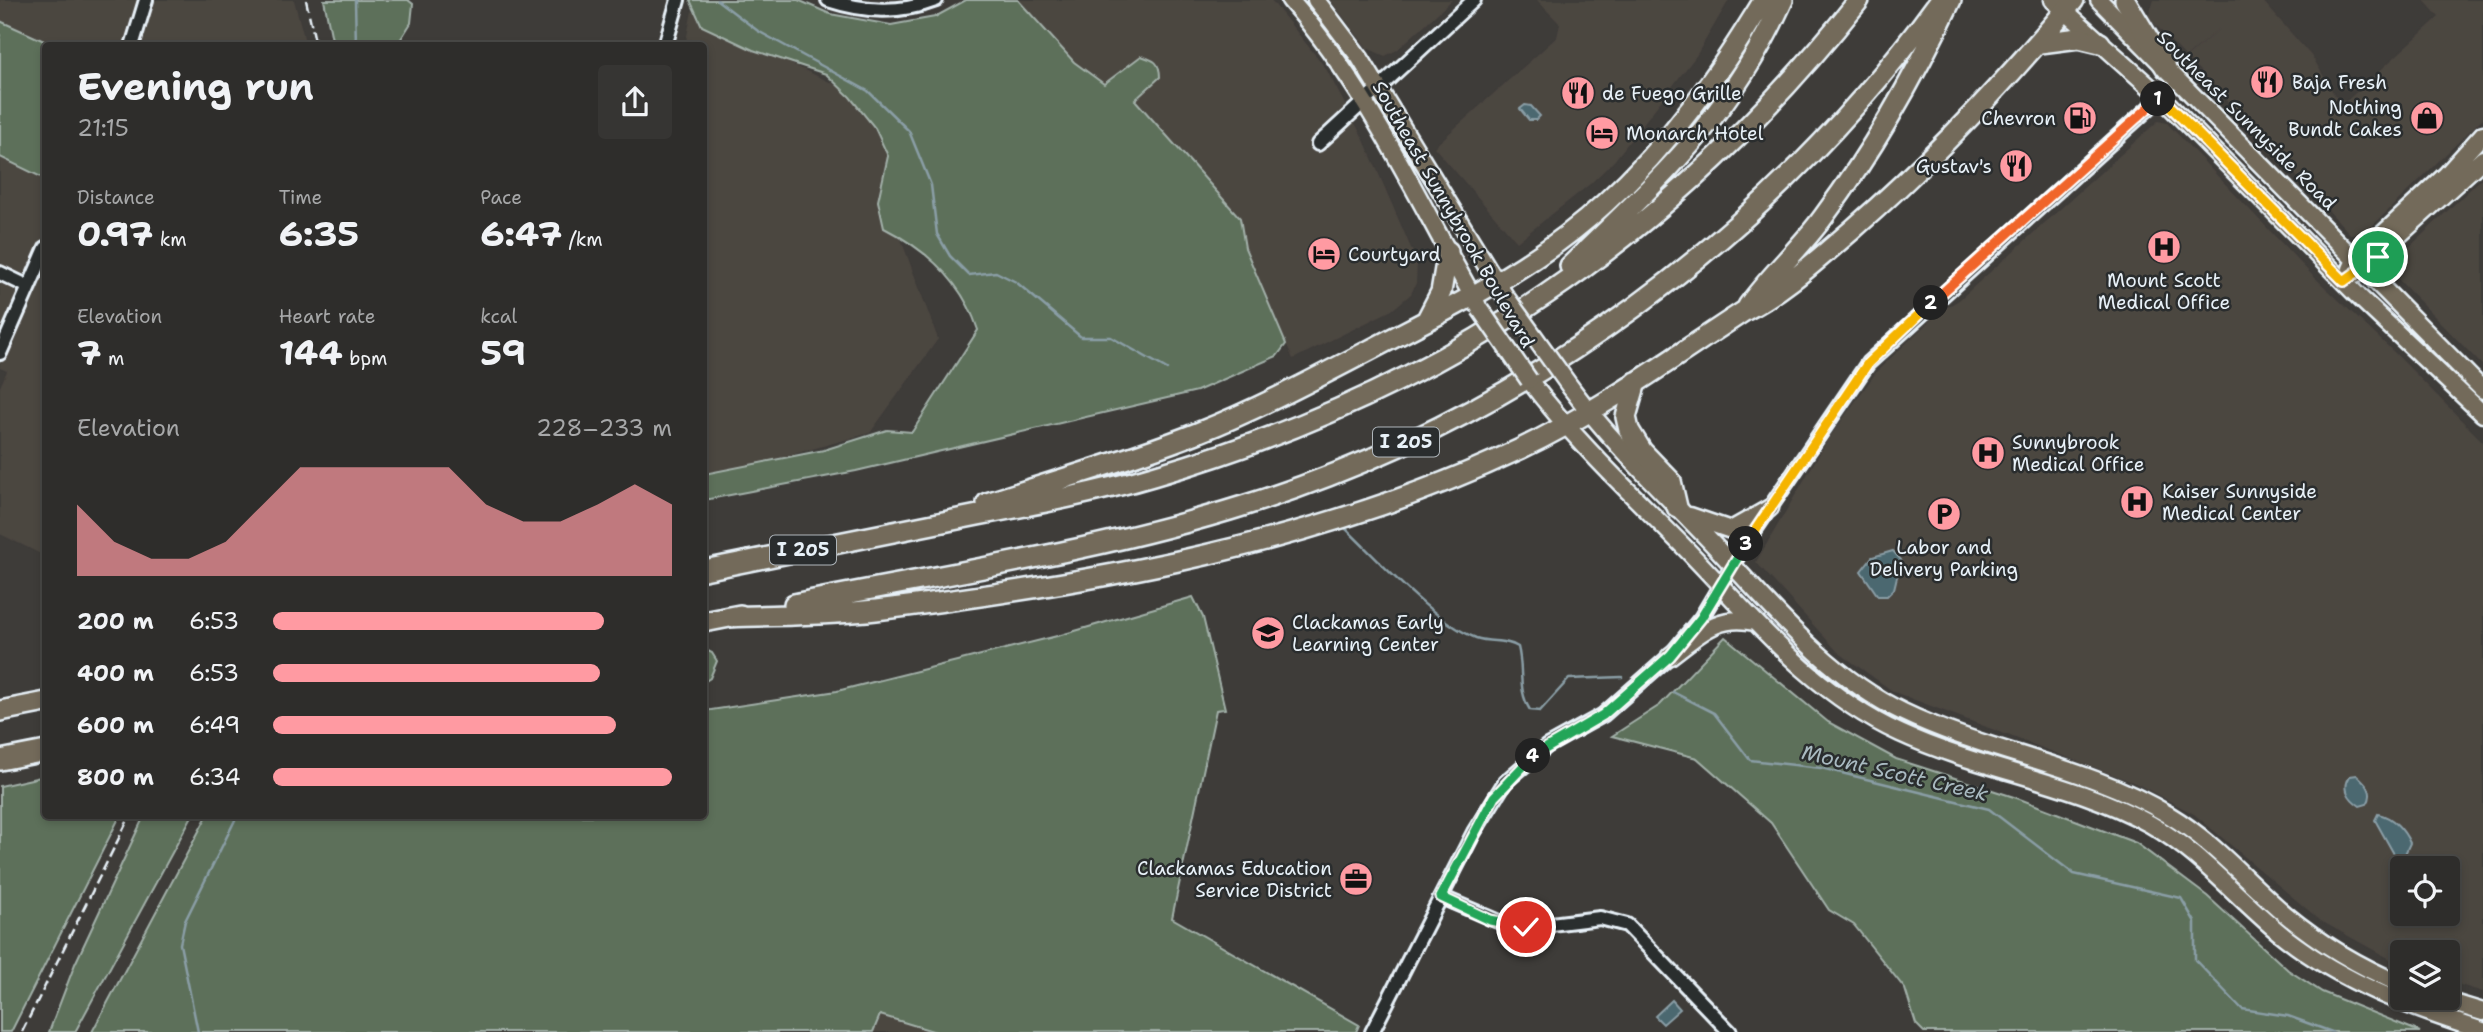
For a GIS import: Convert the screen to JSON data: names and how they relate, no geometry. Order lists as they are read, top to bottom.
{
  "streets": {
    "highway": ["I 205"],
    "main road": ["Southeast Sunnyside Road", "Southeast Sunnybrook Boulevard"]
  },
  "water": ["Mount Scott Creek"],
  "places": {
    "restaurant": ["Baja Fresh", "de Fuego Grille", "Gustav's"],
    "fuel station": ["Chevron"],
    "shop": ["Nothing Bundt Cakes"],
    "hotel": ["Monarch Hotel", "Courtyard"],
    "hospital": ["Mount Scott Medical Office", "Sunnybrook Medical Office", "Kaiser Sunnyside Medical Center"],
    "parking": ["Labor and Delivery Parking"],
    "school or university": ["Clackamas Early Learning Center"],
    "office": ["Clackamas Education Service District"]
  },
  "page": {
    "heading": ["Evening run", "21:15"],
    "pins": [
      "1",
      "2",
      "3",
      "4"
    ],
    "stats": [
      ["Distance", "0.97 km"],
      ["Time", "6:35"],
      ["Pace", "6:47 /km"],
      ["Elevation", "7 m"],
      ["Heart rate", "144 bpm"],
      ["kcal", "59"]
    ],
    "chart": ["Elevation", "228–233 m"],
    "list": [
      {
        "name": "200 m",
        "note": "6:53"
      },
      {
        "name": "400 m",
        "note": "6:53"
      },
      {
        "name": "600 m",
        "note": "6:49"
      },
      {
        "name": "800 m",
        "note": "6:34"
      }
    ]
  }
}
